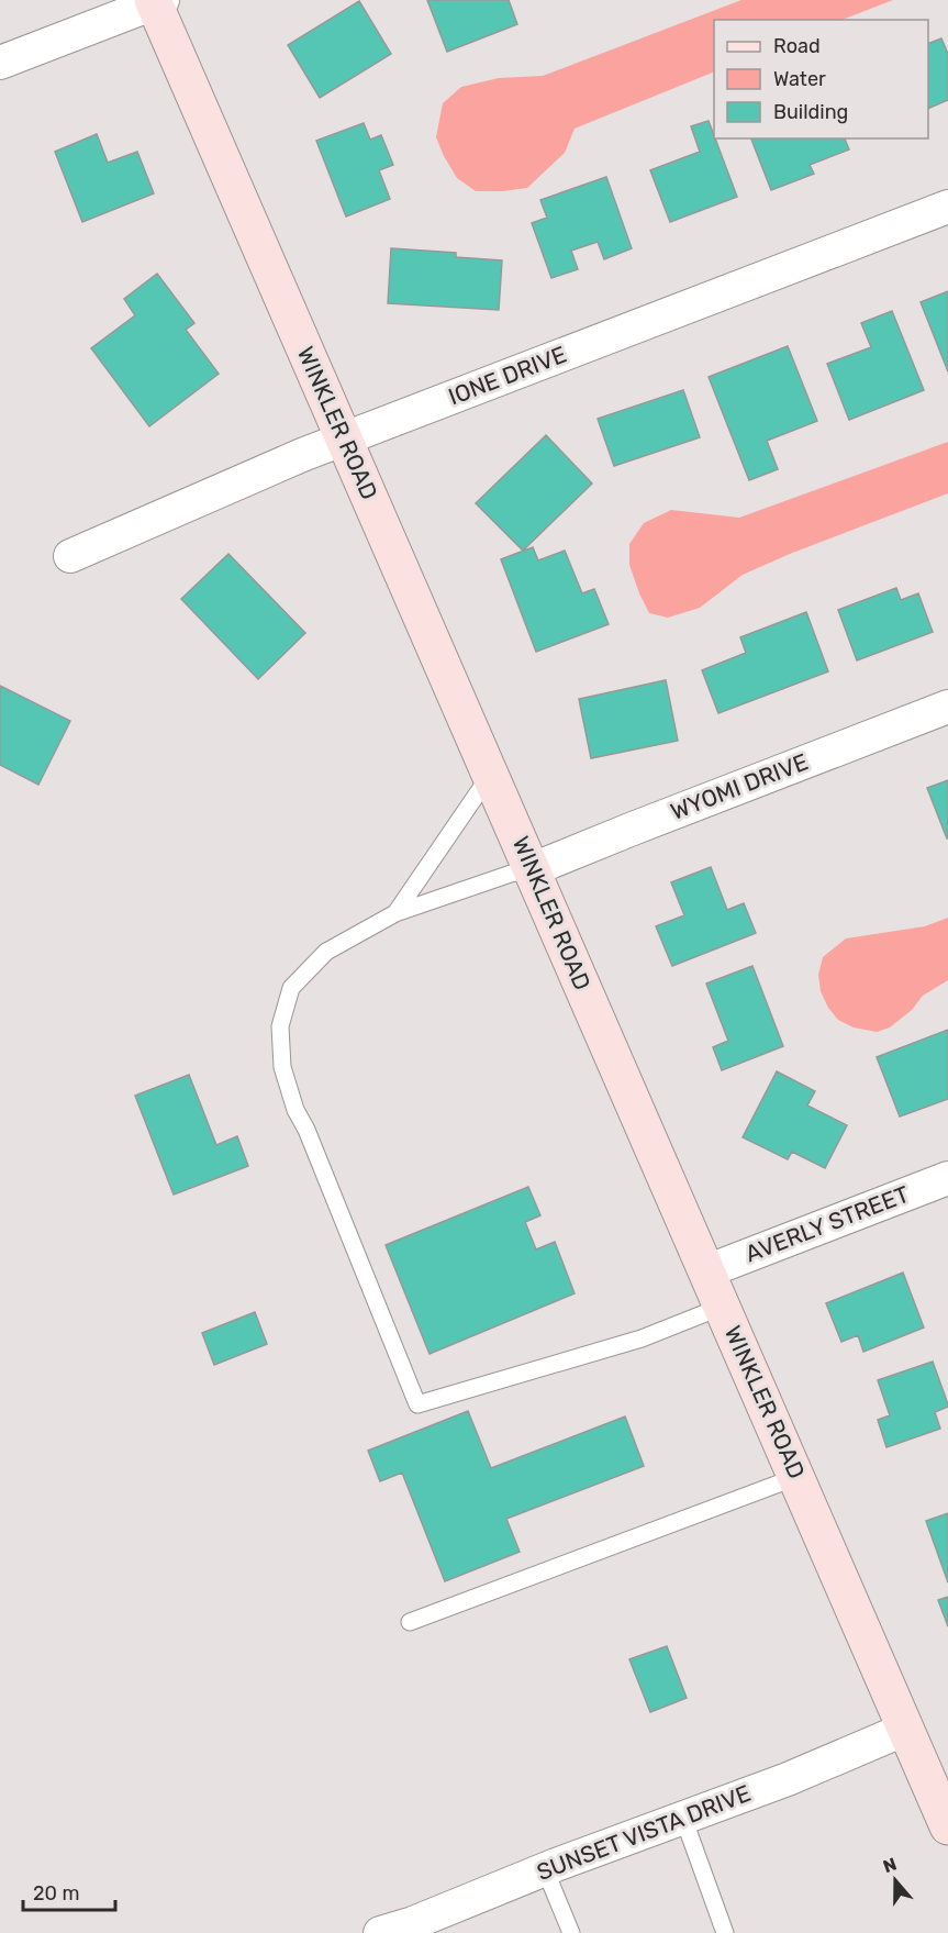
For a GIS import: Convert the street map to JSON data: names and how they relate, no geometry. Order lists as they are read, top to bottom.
{
  "streets": {
    "street": [
      "IONE DRIVE",
      "WINKLER ROAD",
      "WYOMI DRIVE",
      "AVERLY STREET",
      "SUNSET VISTA DRIVE"
    ]
  },
  "crossings": [
    ["IONE DRIVE", "WINKLER ROAD"],
    ["WINKLER ROAD", "WYOMI DRIVE"],
    ["WINKLER ROAD", "AVERLY STREET"],
    ["WINKLER ROAD", "SUNSET VISTA DRIVE"]
  ],
  "legend": ["Road", "Water", "Building"],
  "scale_bar": "20 m",
  "north": "top"
}
